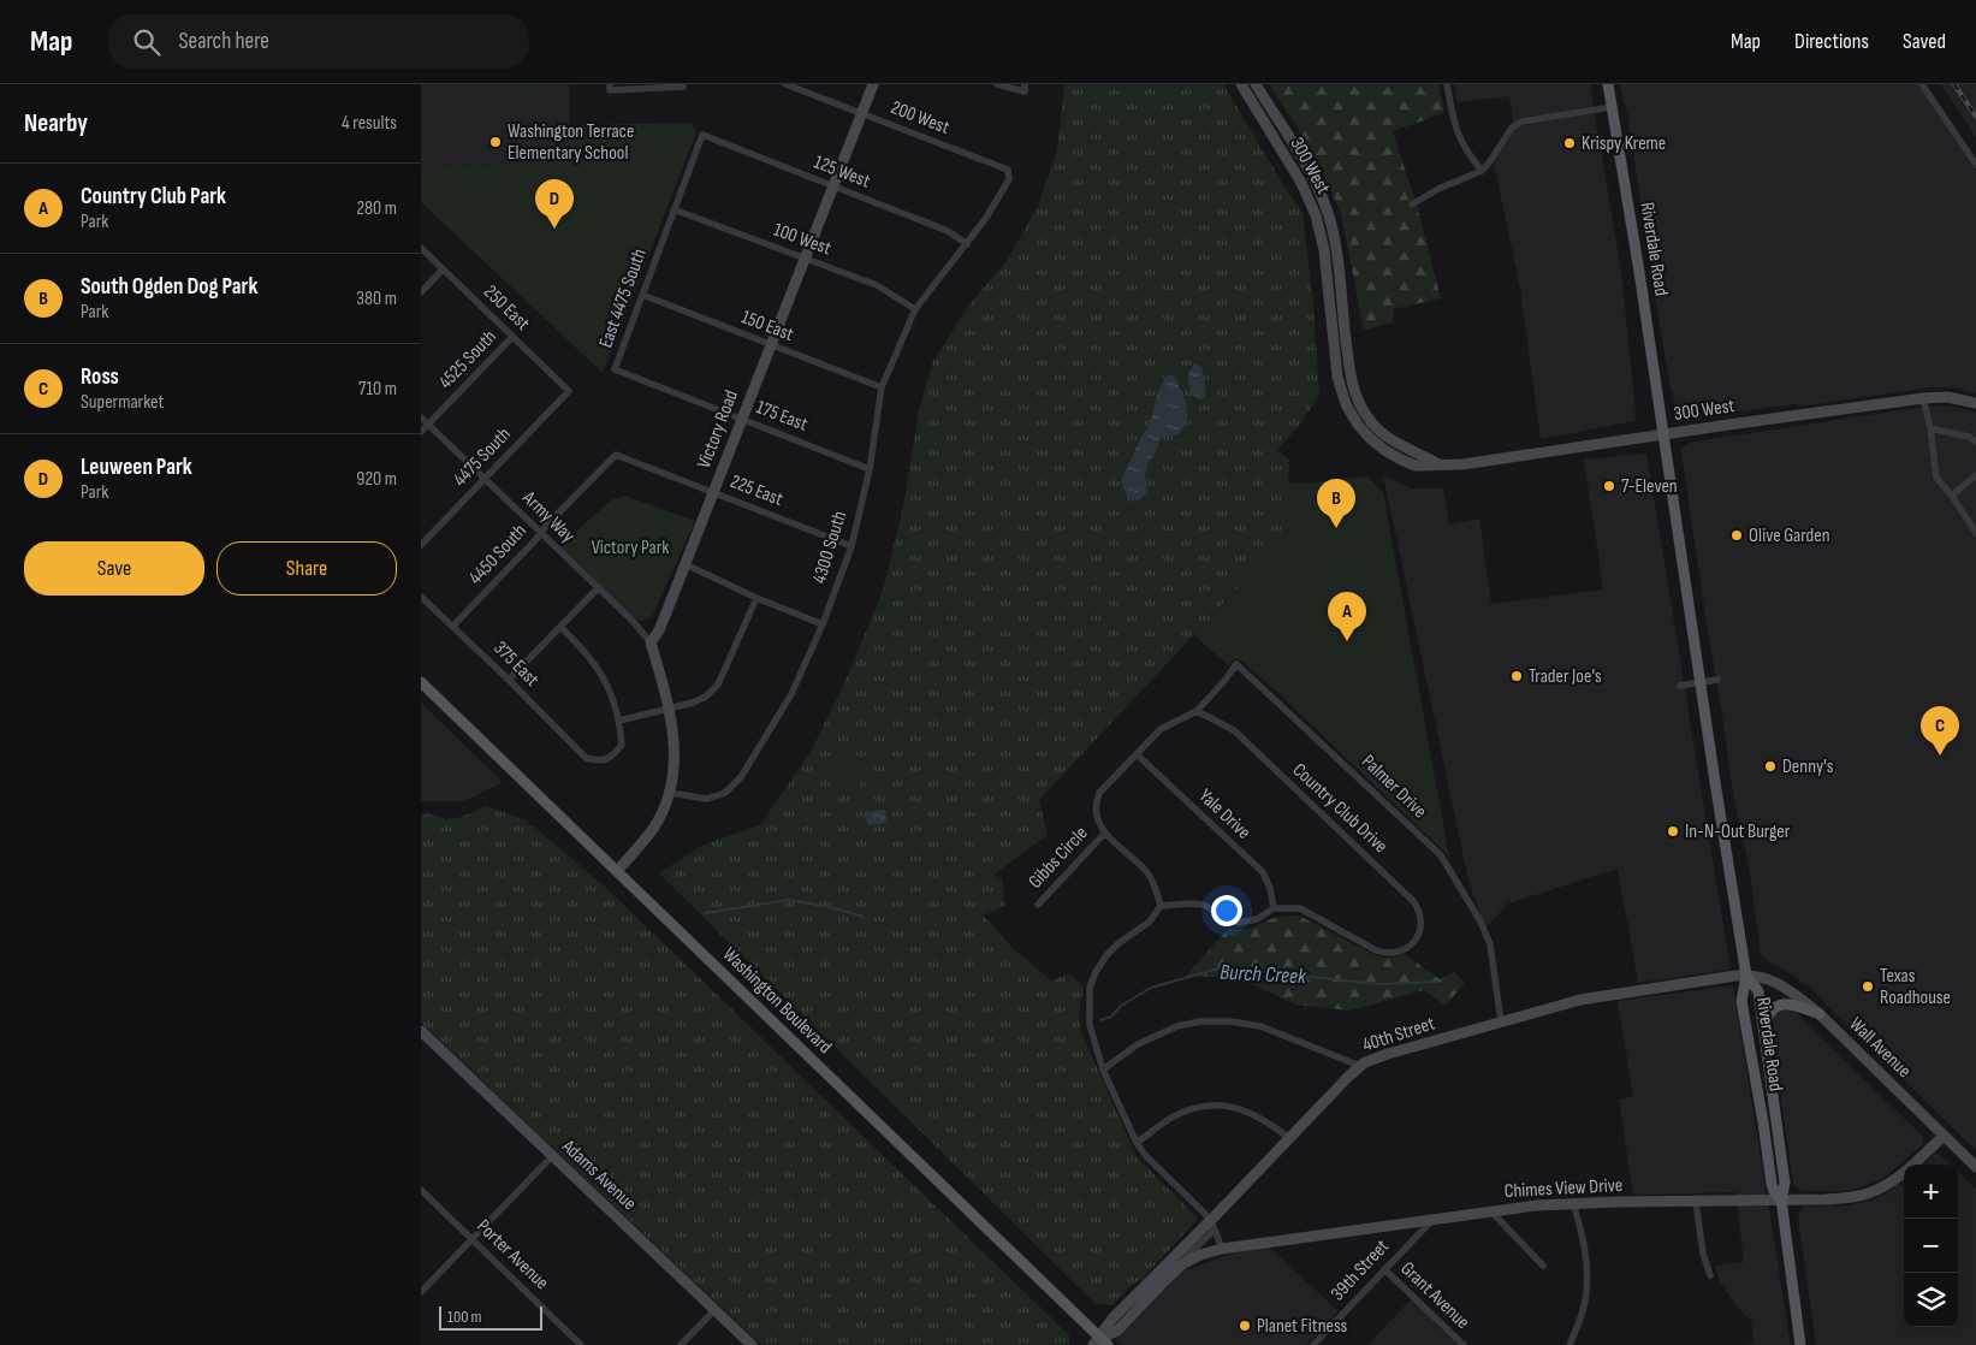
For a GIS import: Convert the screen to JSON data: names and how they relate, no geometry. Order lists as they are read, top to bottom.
{
  "streets": {
    "main road": [
      "300 West",
      "Riverdale Road",
      "Victory Road",
      "Washington Boulevard",
      "40th Street",
      "Wall Avenue",
      "Adams Avenue",
      "Chimes View Drive"
    ],
    "street": [
      "200 West",
      "125 West",
      "100 West",
      "East 4475 South",
      "250 East",
      "150 East",
      "4525 South",
      "175 East",
      "4475 South",
      "225 East",
      "Army Way",
      "4300 South",
      "4450 South",
      "375 East",
      "Palmer Drive",
      "Country Club Drive",
      "Yale Drive",
      "Gibbs Circle",
      "Porter Avenue",
      "39th Street",
      "Grant Avenue"
    ]
  },
  "crossings": [
    ["200 West", "Victory Road"],
    ["200 West", "4300 South"],
    ["300 West", "Riverdale Road"],
    ["125 West", "East 4475 South"],
    ["125 West", "Victory Road"],
    ["125 West", "4300 South"],
    ["100 West", "East 4475 South"],
    ["100 West", "Victory Road"],
    ["100 West", "4300 South"],
    ["Riverdale Road", "40th Street"],
    ["Riverdale Road", "Wall Avenue"],
    ["Riverdale Road", "Chimes View Drive"],
    ["East 4475 South", "150 East"],
    ["East 4475 South", "175 East"],
    ["250 East", "4525 South"],
    ["250 East", "4475 South"],
    ["150 East", "Victory Road"],
    ["150 East", "4300 South"],
    ["4525 South", "Army Way"],
    ["175 East", "Victory Road"],
    ["175 East", "4300 South"],
    ["Victory Road", "225 East"],
    ["Victory Road", "Army Way"],
    ["4475 South", "Army Way"],
    ["225 East", "4300 South"],
    ["225 East", "4450 South"],
    ["Army Way", "4450 South"],
    ["4450 South", "375 East"],
    ["Palmer Drive", "Country Club Drive"],
    ["Palmer Drive", "40th Street"],
    ["Country Club Drive", "Yale Drive"],
    ["Washington Boulevard", "40th Street"],
    ["40th Street", "Wall Avenue"],
    ["40th Street", "Chimes View Drive"],
    ["Wall Avenue", "Chimes View Drive"],
    ["Chimes View Drive", "39th Street"],
    ["39th Street", "Grant Avenue"]
  ],
  "water": ["Burch Creek"],
  "parks": ["Victory Park"],
  "places": [
    "Washington Terrace Elementary School",
    "Krispy Kreme",
    "7-Eleven",
    "Olive Garden",
    "Trader Joe's",
    "Denny's",
    "In-N-Out Burger",
    "Texas Roadhouse",
    "Planet Fitness"
  ],
  "scale_bar": "100 m",
  "page": {
    "header": "Map",
    "search": "Search here",
    "nav": ["Map", "Directions", "Saved"],
    "heading": ["Nearby", "4 results"],
    "list": [
      {
        "mark": "A",
        "name": "Country Club Park",
        "note": "Park",
        "value": "280 m"
      },
      {
        "mark": "B",
        "name": "South Ogden Dog Park",
        "note": "Park",
        "value": "380 m"
      },
      {
        "mark": "C",
        "name": "Ross",
        "note": "Supermarket",
        "value": "710 m"
      },
      {
        "mark": "D",
        "name": "Leuween Park",
        "note": "Park",
        "value": "920 m"
      }
    ],
    "pins": [
      "D",
      "B",
      "A",
      "C"
    ],
    "buttons": ["Save", "Share"],
    "map_buttons": ["+", "−"],
    "scale": "100 m"
  }
}
